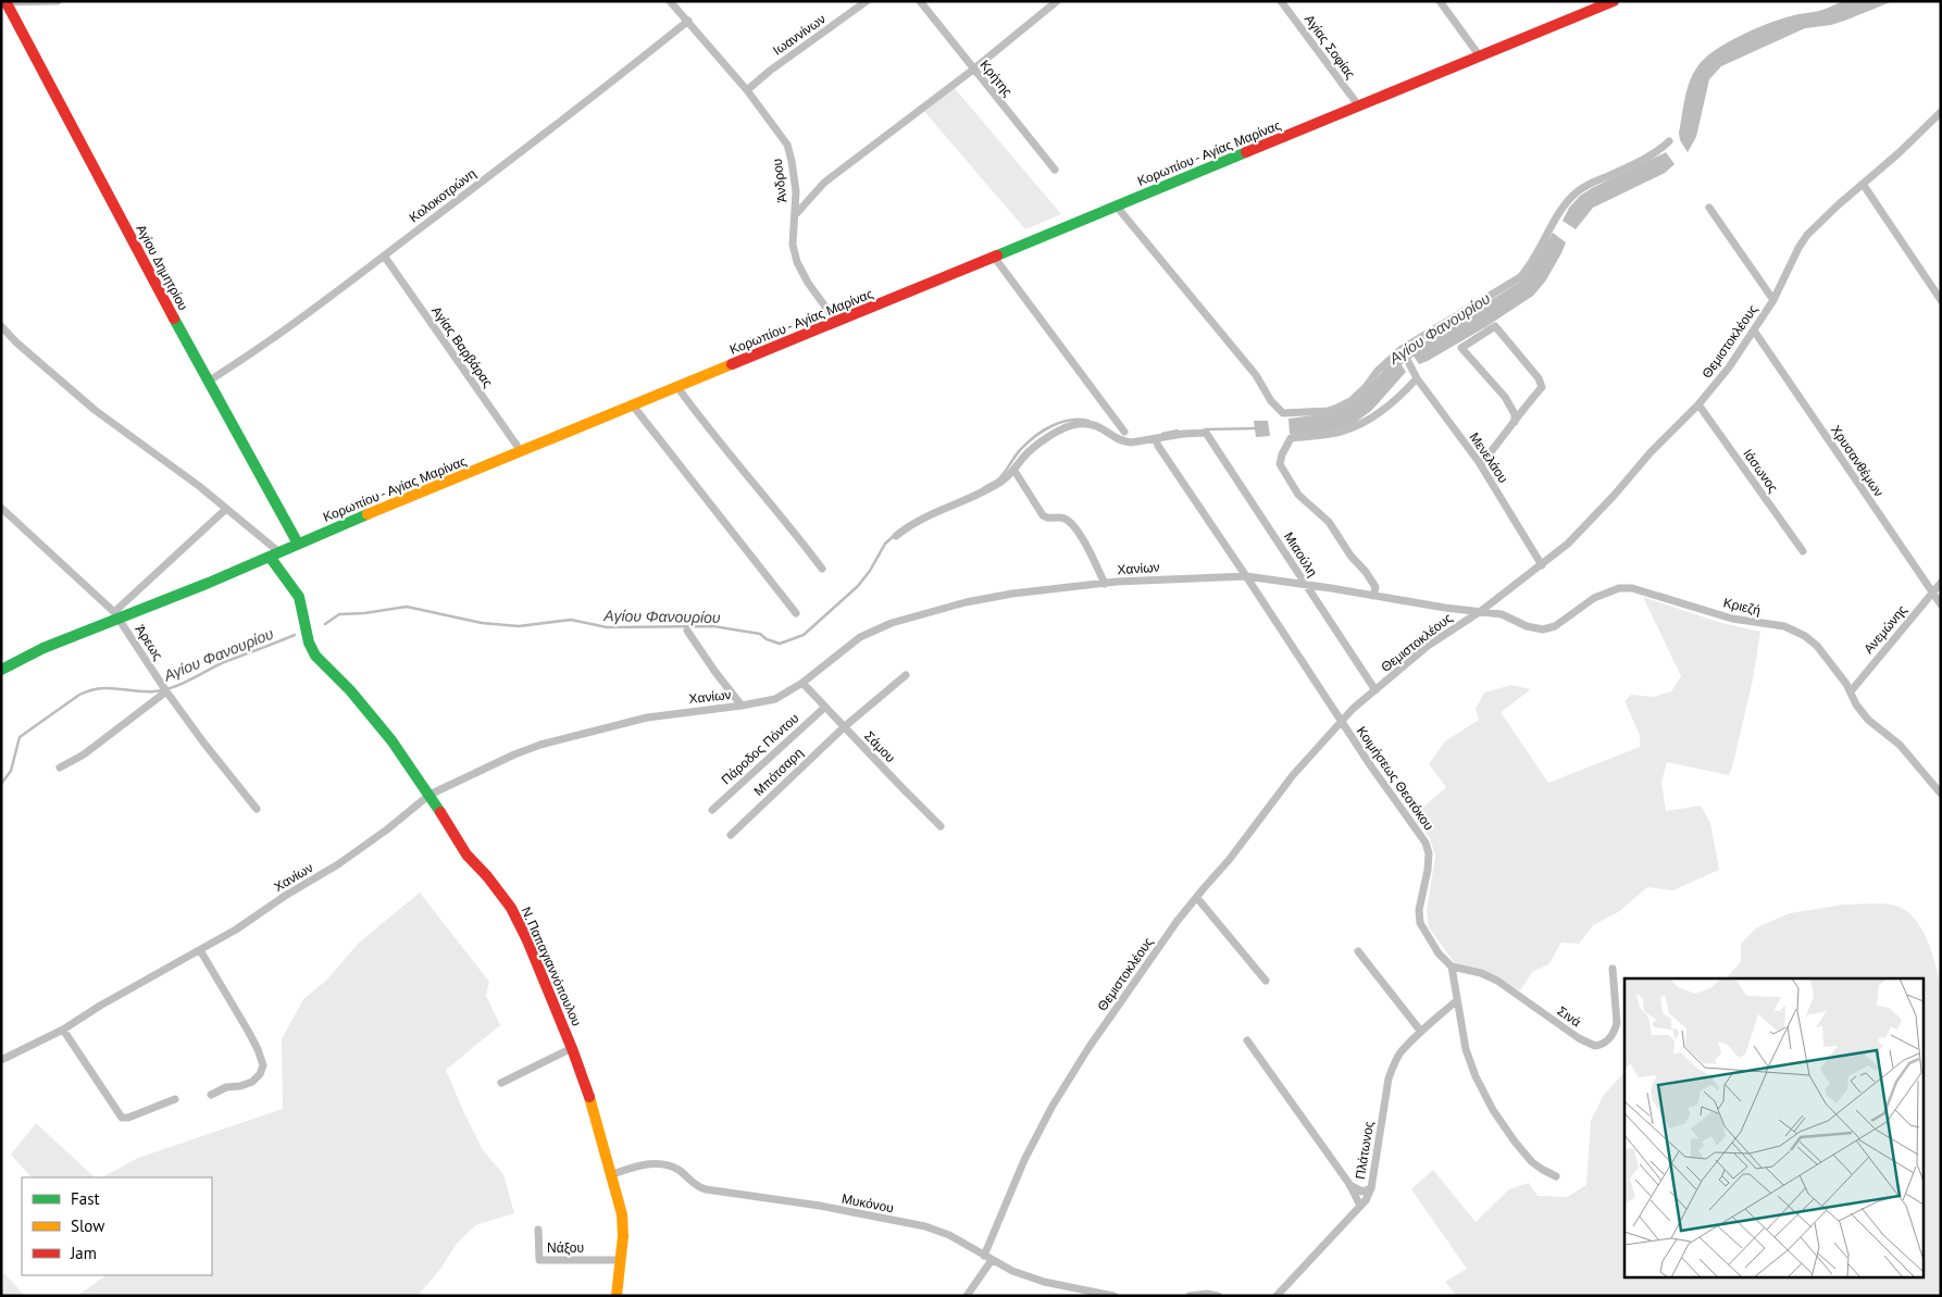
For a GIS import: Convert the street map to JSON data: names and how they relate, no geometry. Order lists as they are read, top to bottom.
{
  "streets": {
    "main road": ["Κορωπίου - Αγίας Μαρίνας", "Αγίου Δημητρίου", "Ν. Παπαγιαννόπουλου"],
    "street": [
      "Ιωαννίνων",
      "Αγίας Σοφίας",
      "Κρήτης",
      "Άνδρου",
      "Κολοκοτρώνη",
      "Θεμιστοκλέους",
      "Αγίας Βαρβάρας",
      "Μενελάου",
      "Χρυσανθέμων",
      "Ιάσωνος",
      "Μιαούλη",
      "Χανίων",
      "Κριεζή",
      "Ανεμώνης",
      "Άρεως",
      "Σάμου",
      "Πάροδος Πόντου",
      "Μπότσαρη",
      "Κοιμήσεως Θεοτόκου",
      "Σινά",
      "Πλάτωνος",
      "Μυκόνου",
      "Νάξου"
    ]
  },
  "crossings": [
    ["Ιωαννίνων", "Άνδρου"],
    ["Αγίας Σοφίας", "Κορωπίου - Αγίας Μαρίνας"],
    ["Κορωπίου - Αγίας Μαρίνας", "Άνδρου"],
    ["Κορωπίου - Αγίας Μαρίνας", "Αγίου Δημητρίου"],
    ["Κορωπίου - Αγίας Μαρίνας", "Αγίας Βαρβάρας"],
    ["Κορωπίου - Αγίας Μαρίνας", "Άρεως"],
    ["Κορωπίου - Αγίας Μαρίνας", "Ν. Παπαγιαννόπουλου"],
    ["Άνδρου", "Κολοκοτρώνη"],
    ["Κολοκοτρώνη", "Αγίου Δημητρίου"],
    ["Κολοκοτρώνη", "Αγίας Βαρβάρας"],
    ["Θεμιστοκλέους", "Μενελάου"],
    ["Θεμιστοκλέους", "Χρυσανθέμων"],
    ["Θεμιστοκλέους", "Ιάσωνος"],
    ["Θεμιστοκλέους", "Μιαούλη"],
    ["Θεμιστοκλέους", "Χανίων"],
    ["Θεμιστοκλέους", "Κριεζή"],
    ["Θεμιστοκλέους", "Κοιμήσεως Θεοτόκου"],
    ["Θεμιστοκλέους", "Μυκόνου"],
    ["Χρυσανθέμων", "Ανεμώνης"],
    ["Μιαούλη", "Χανίων"],
    ["Μιαούλη", "Κοιμήσεως Θεοτόκου"],
    ["Χανίων", "Κριεζή"],
    ["Χανίων", "Σάμου"],
    ["Χανίων", "Κοιμήσεως Θεοτόκου"],
    ["Χανίων", "Ν. Παπαγιαννόπουλου"],
    ["Κριεζή", "Ανεμώνης"],
    ["Σάμου", "Πάροδος Πόντου"],
    ["Σάμου", "Μπότσαρη"],
    ["Κοιμήσεως Θεοτόκου", "Σινά"],
    ["Ν. Παπαγιαννόπουλου", "Μυκόνου"],
    ["Ν. Παπαγιαννόπουλου", "Νάξου"]
  ],
  "water": ["Αγίου Φανουρίου"],
  "legend": ["Fast", "Slow", "Jam"]
}
